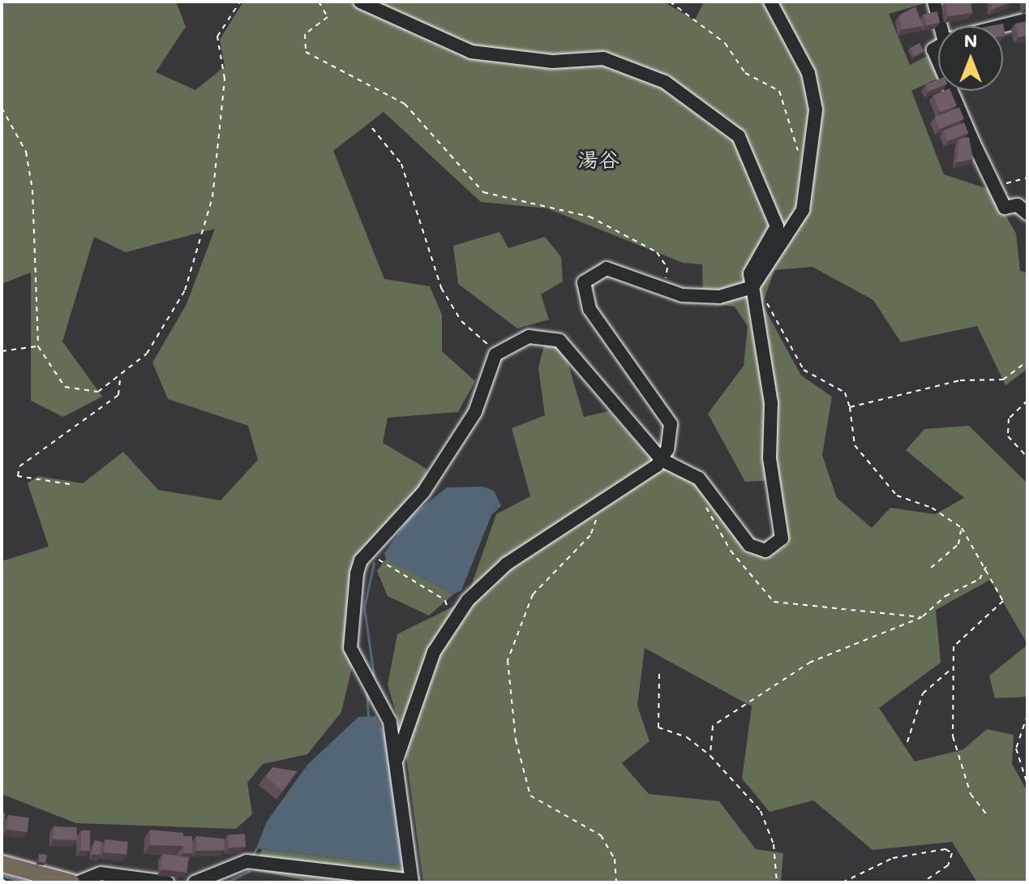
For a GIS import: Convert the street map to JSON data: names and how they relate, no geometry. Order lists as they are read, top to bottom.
{
  "districts": ["湯谷"],
  "north": "top"
}
